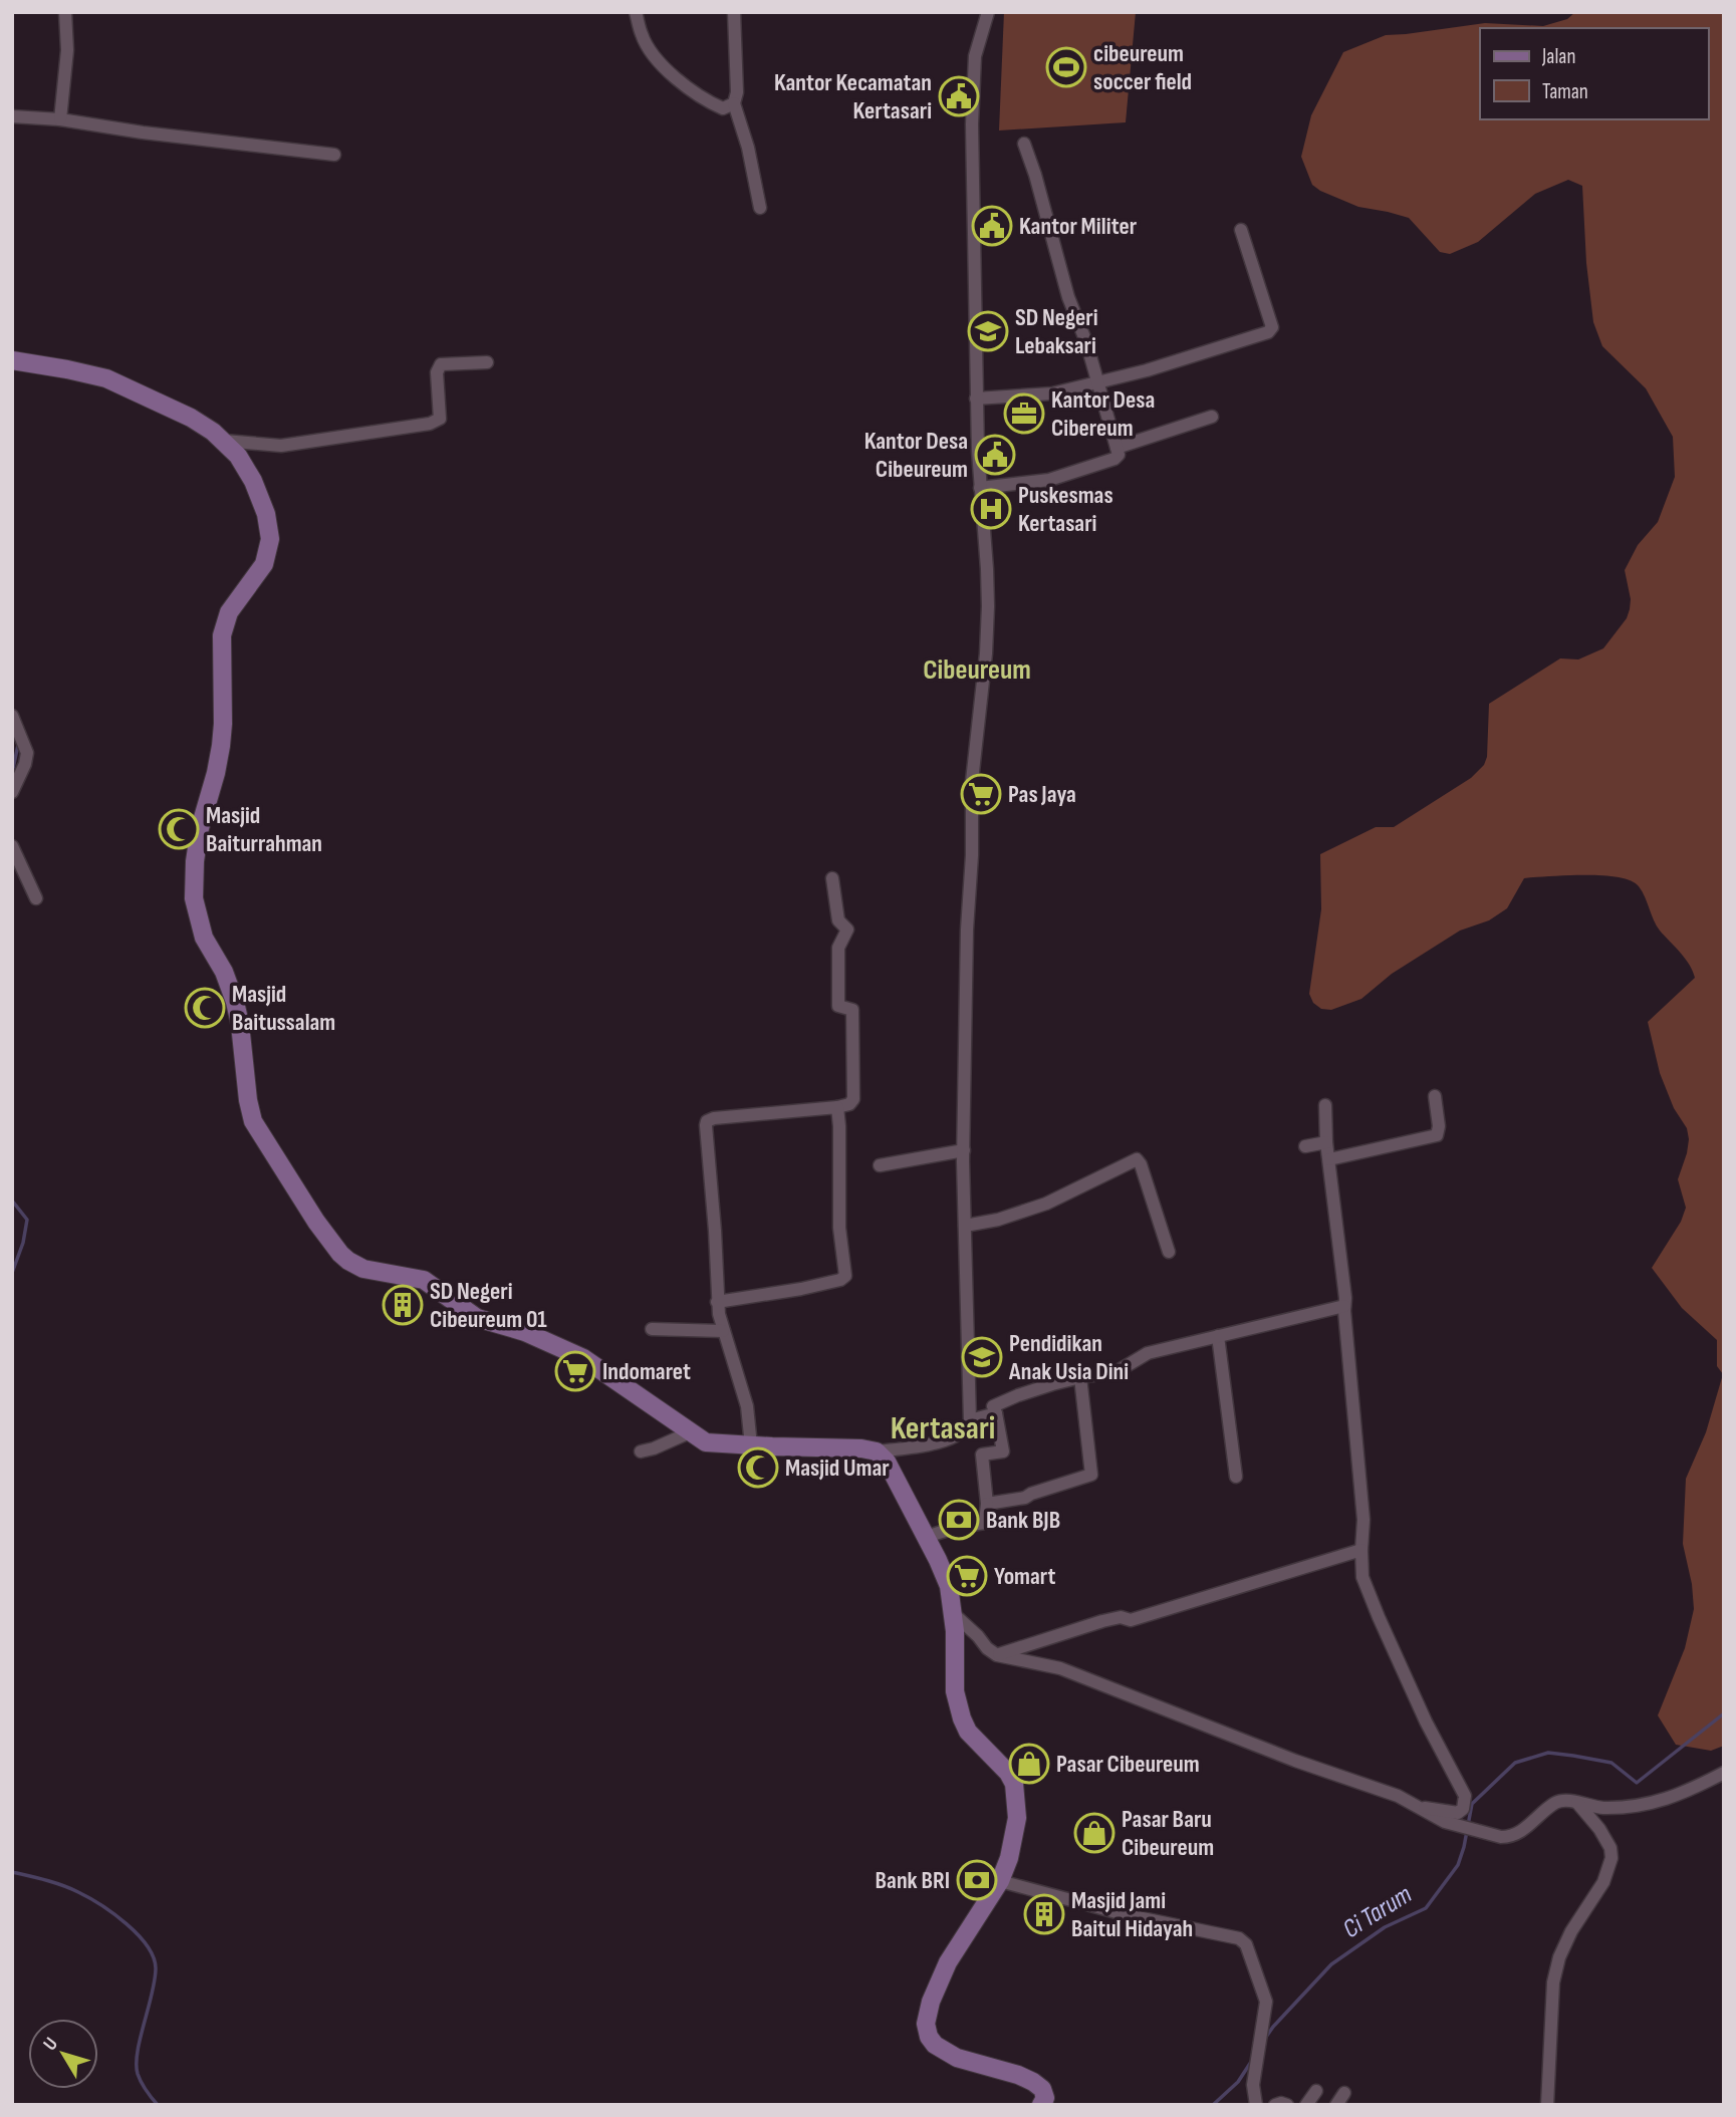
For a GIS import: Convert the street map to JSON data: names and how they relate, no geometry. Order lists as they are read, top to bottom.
{
  "districts": ["Cibeureum", "Kertasari"],
  "water": ["Ci Tarum"],
  "places": {
    "sports": ["cibeureum soccer field"],
    "public building": ["Kantor Kecamatan Kertasari", "Kantor Militer", "Kantor Desa Cibeureum"],
    "school or university": ["SD Negeri Lebaksari", "Pendidikan Anak Usia Dini"],
    "office": ["Kantor Desa Cibereum"],
    "hospital": ["Puskesmas Kertasari"],
    "supermarket": ["Pas Jaya", "Indomaret", "Yomart"],
    "mosque": ["Masjid Baiturrahman", "Masjid Baitussalam", "Masjid Umar"],
    "building": ["SD Negeri Cibeureum 01", "Masjid Jami Baitul Hidayah"],
    "bank": ["Bank BJB", "Bank BRI"],
    "shop": ["Pasar Cibeureum", "Pasar Baru Cibeureum"]
  },
  "legend": ["Jalan", "Taman"],
  "north": "top left"
}
